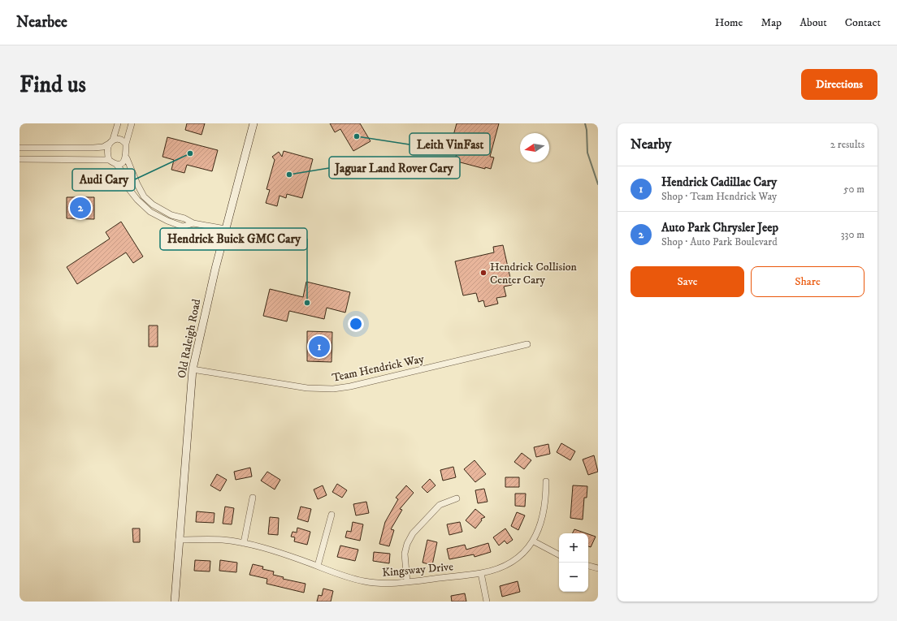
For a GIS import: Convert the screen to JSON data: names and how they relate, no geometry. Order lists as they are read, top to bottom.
{
  "streets": {
    "street": ["Old Raleigh Road", "Team Hendrick Way", "Kingsway Drive"]
  },
  "crossings": [
    ["Old Raleigh Road", "Team Hendrick Way"],
    ["Old Raleigh Road", "Kingsway Drive"]
  ],
  "places": [
    "Leith VinFast",
    "Audi Cary",
    "Jaguar Land Rover Cary",
    "Hendrick Collision Center Cary",
    "Hendrick Buick GMC Cary"
  ],
  "north": "left",
  "page": {
    "header": "Nearbee",
    "nav": [
      "Home",
      "Map",
      "About",
      "Contact"
    ],
    "buttons": [
      "Directions",
      ["Save", "Share"]
    ],
    "title": "Find us",
    "heading": ["Nearby", "2 results"],
    "list": [
      {
        "mark": "1",
        "name": "Hendrick Cadillac Cary",
        "note": "Shop · Team Hendrick Way",
        "value": "50 m"
      },
      {
        "mark": "2",
        "name": "Auto Park Chrysler Jeep",
        "note": "Shop · Auto Park Boulevard",
        "value": "330 m"
      }
    ],
    "pins": ["2", "1"],
    "map_buttons": ["+", "−"]
  }
}
